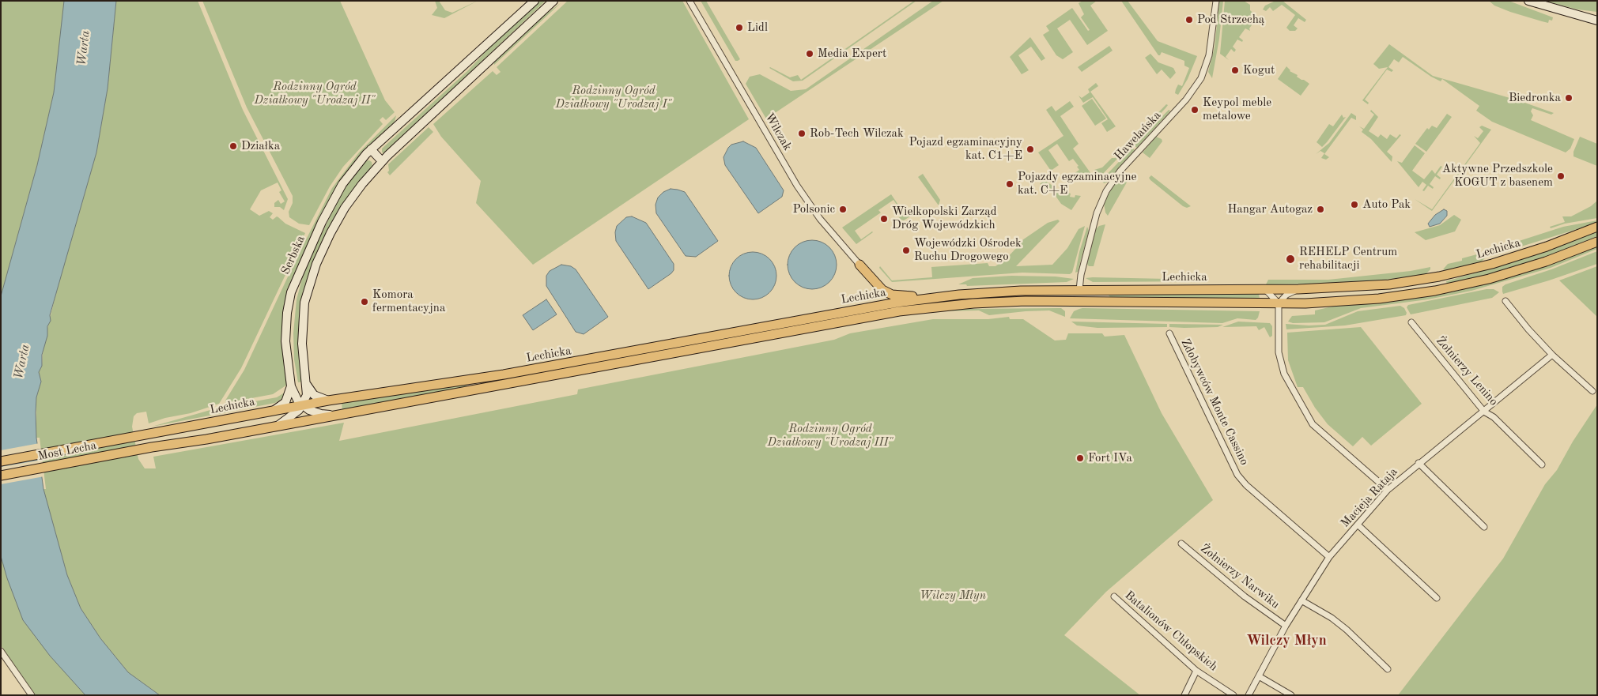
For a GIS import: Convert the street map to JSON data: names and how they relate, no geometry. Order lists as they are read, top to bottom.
{
  "streets": {
    "main road": ["Lechicka", "Most Lecha"],
    "street": [
      "Wilczak",
      "Hawelańska",
      "Serbska",
      "Żołnierzy Lenino",
      "Zdobywców Monte Cassino",
      "Macieja Rataja",
      "Żołnierzy Narwiku",
      "Batalionów Chłopskich"
    ]
  },
  "crossings": [
    ["Hawelańska", "Lechicka"],
    ["Lechicka", "Serbska"],
    ["Lechicka", "Most Lecha"],
    ["Żołnierzy Lenino", "Macieja Rataja"],
    ["Zdobywców Monte Cassino", "Macieja Rataja"],
    ["Macieja Rataja", "Żołnierzy Narwiku"]
  ],
  "districts": ["Wilczy Młyn"],
  "water": ["Warta"],
  "parks": [
    "Rodzinny Ogród Działkowy \"Urodzaj II\"",
    "Rodzinny Ogród Działkowy \"Urodzaj I\"",
    "Rodzinny Ogród Działkowy \"Urodzaj III\"",
    "Wilczy Młyn"
  ],
  "places": [
    "Pod Strzechą",
    "Lidl",
    "Media Expert",
    "Kogut",
    "Biedronka",
    "Keypol meble metalowe",
    "Rob-Tech Wilczak",
    "Działka",
    "Pojazd egzaminacyjny kat. C1+E",
    "Aktywne Przedszkole KOGUT z basenem",
    "Pojazdy egzaminacyjne kat. C+E",
    "Auto Pak",
    "Polsonic",
    "Hangar Autogaz",
    "Wielkopolski Zarząd Dróg Wojewódzkich",
    "Wojewódzki Ośrodek Ruchu Drogowego",
    "REHELP Centrum rehabilitacji",
    "Komora fermentacyjna",
    "Fort IVa"
  ]
}
